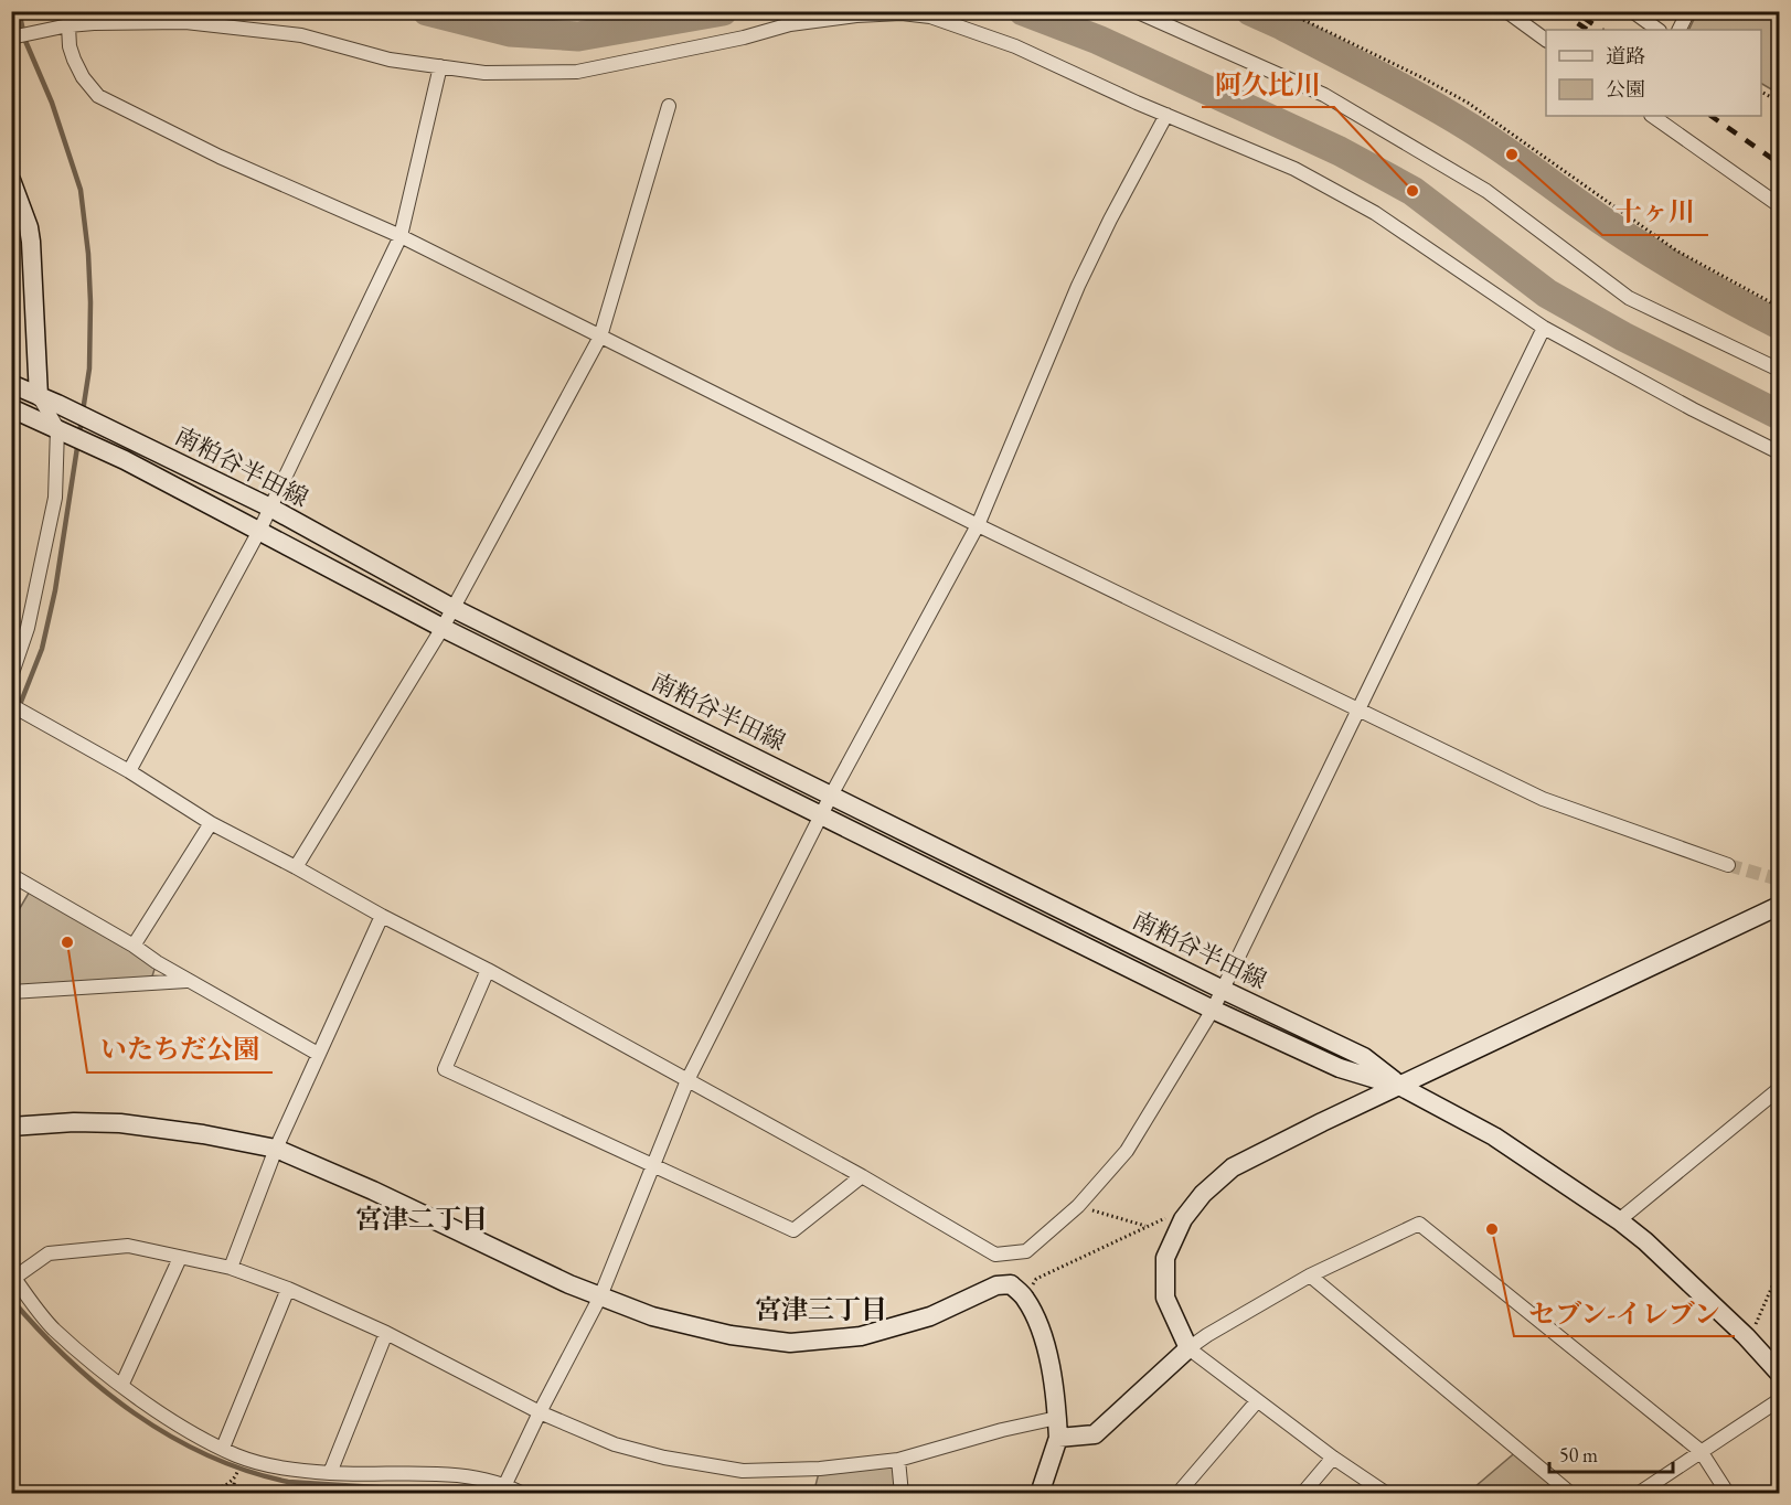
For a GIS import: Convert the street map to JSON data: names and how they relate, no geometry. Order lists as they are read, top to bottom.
{
  "streets": {
    "main road": ["南粕谷半田線"]
  },
  "districts": ["宮津二丁目", "宮津三丁目"],
  "places": [
    "十ヶ川",
    "阿久比川",
    "いたちだ公園",
    "セブン-イレブン"
  ],
  "legend": ["道路", "公園"],
  "scale_bar": "50 m"
}
